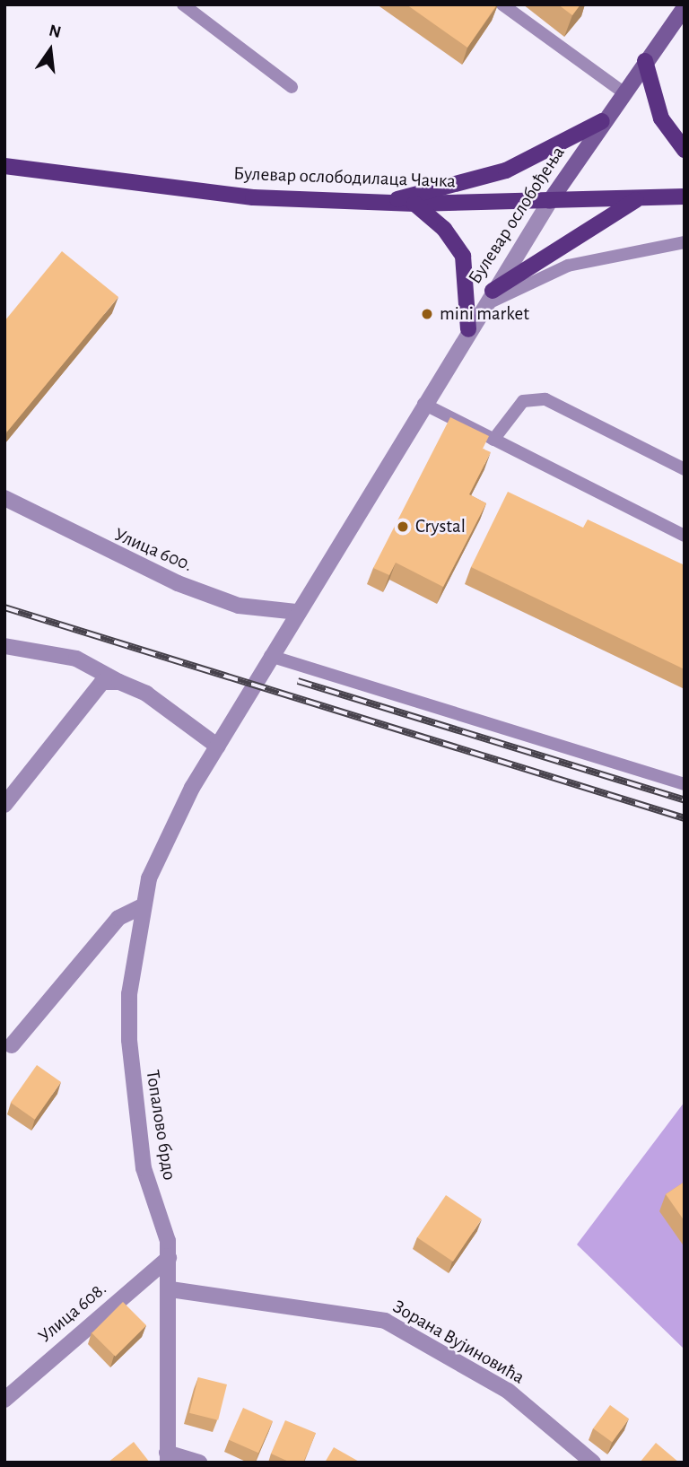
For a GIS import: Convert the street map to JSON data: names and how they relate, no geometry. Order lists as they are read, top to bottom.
{
  "streets": {
    "main road": ["Булевар ослободилаца Чачка", "Булевар ослобођења"],
    "street": [
      "Улица 600.",
      "Топалово брдо",
      "Улица 608.",
      "Зорана Вујиновића"
    ]
  },
  "crossings": [
    ["Булевар ослободилаца Чачка", "Булевар ослобођења"],
    ["Булевар ослобођења", "Улица 600."],
    ["Булевар ослобођења", "Топалово брдо"],
    ["Улица 600.", "Топалово брдо"],
    ["Топалово брдо", "Улица 608."],
    ["Топалово брдо", "Зорана Вујиновића"]
  ],
  "places": ["mini market", "Crystal"],
  "north": "top"
}
